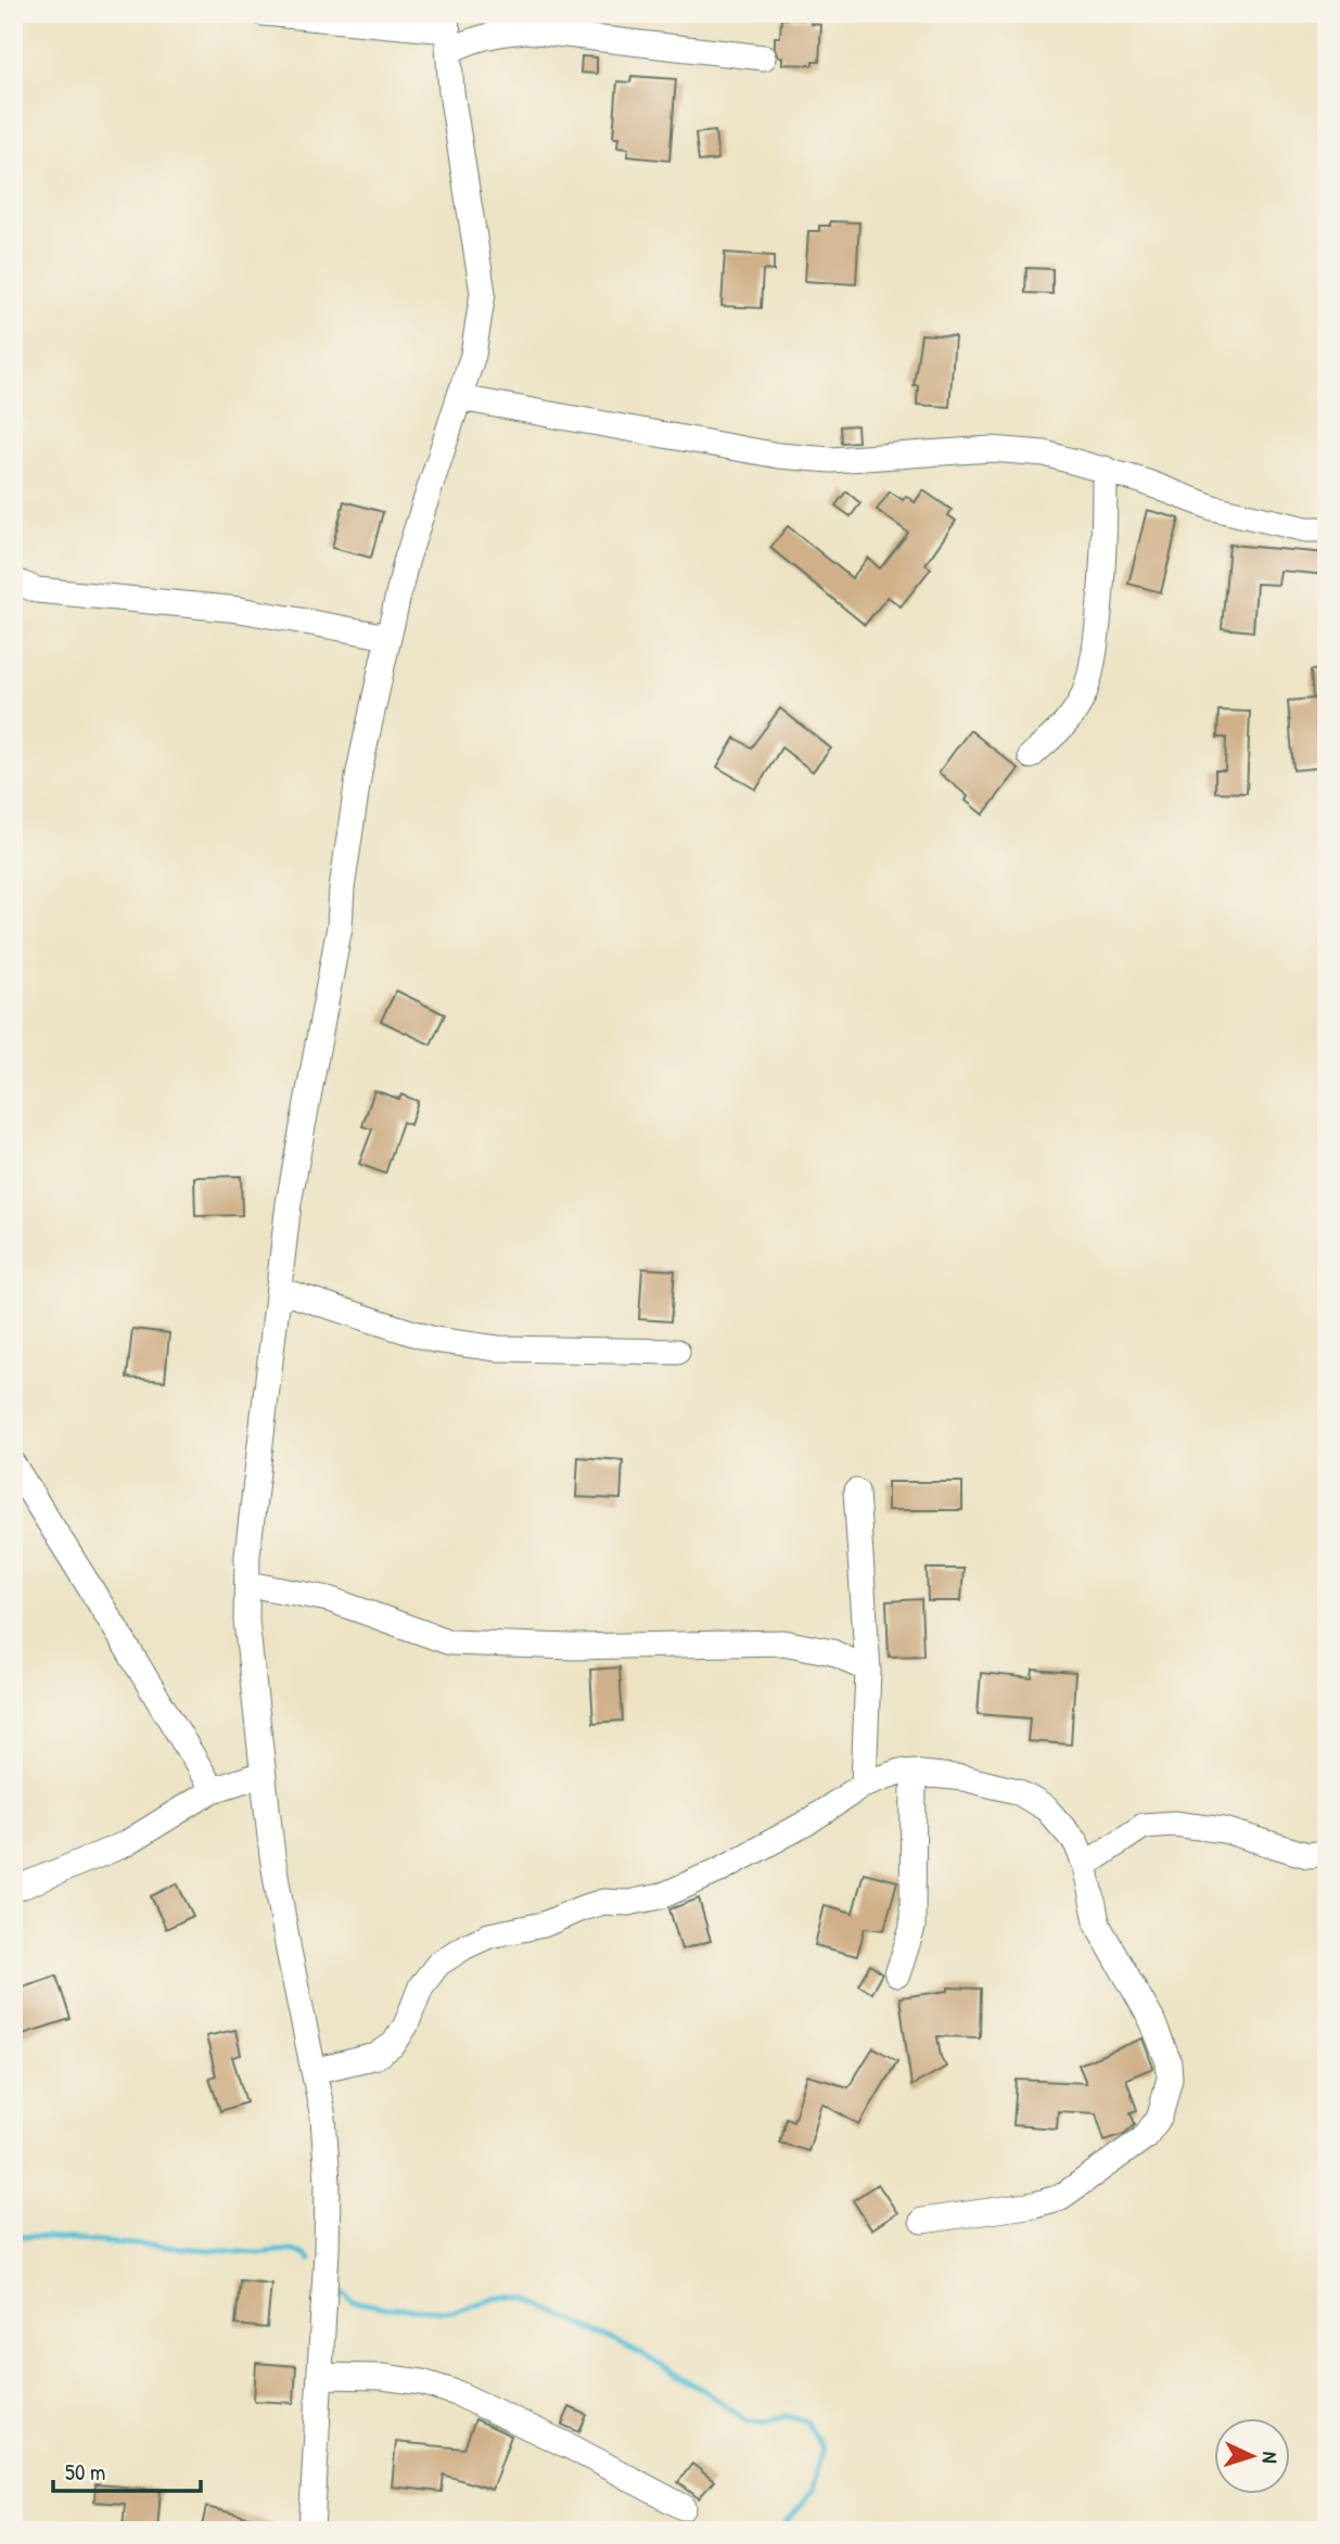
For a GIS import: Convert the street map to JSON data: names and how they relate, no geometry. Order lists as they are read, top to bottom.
{
  "scale_bar": "50 m",
  "north": "right"
}
